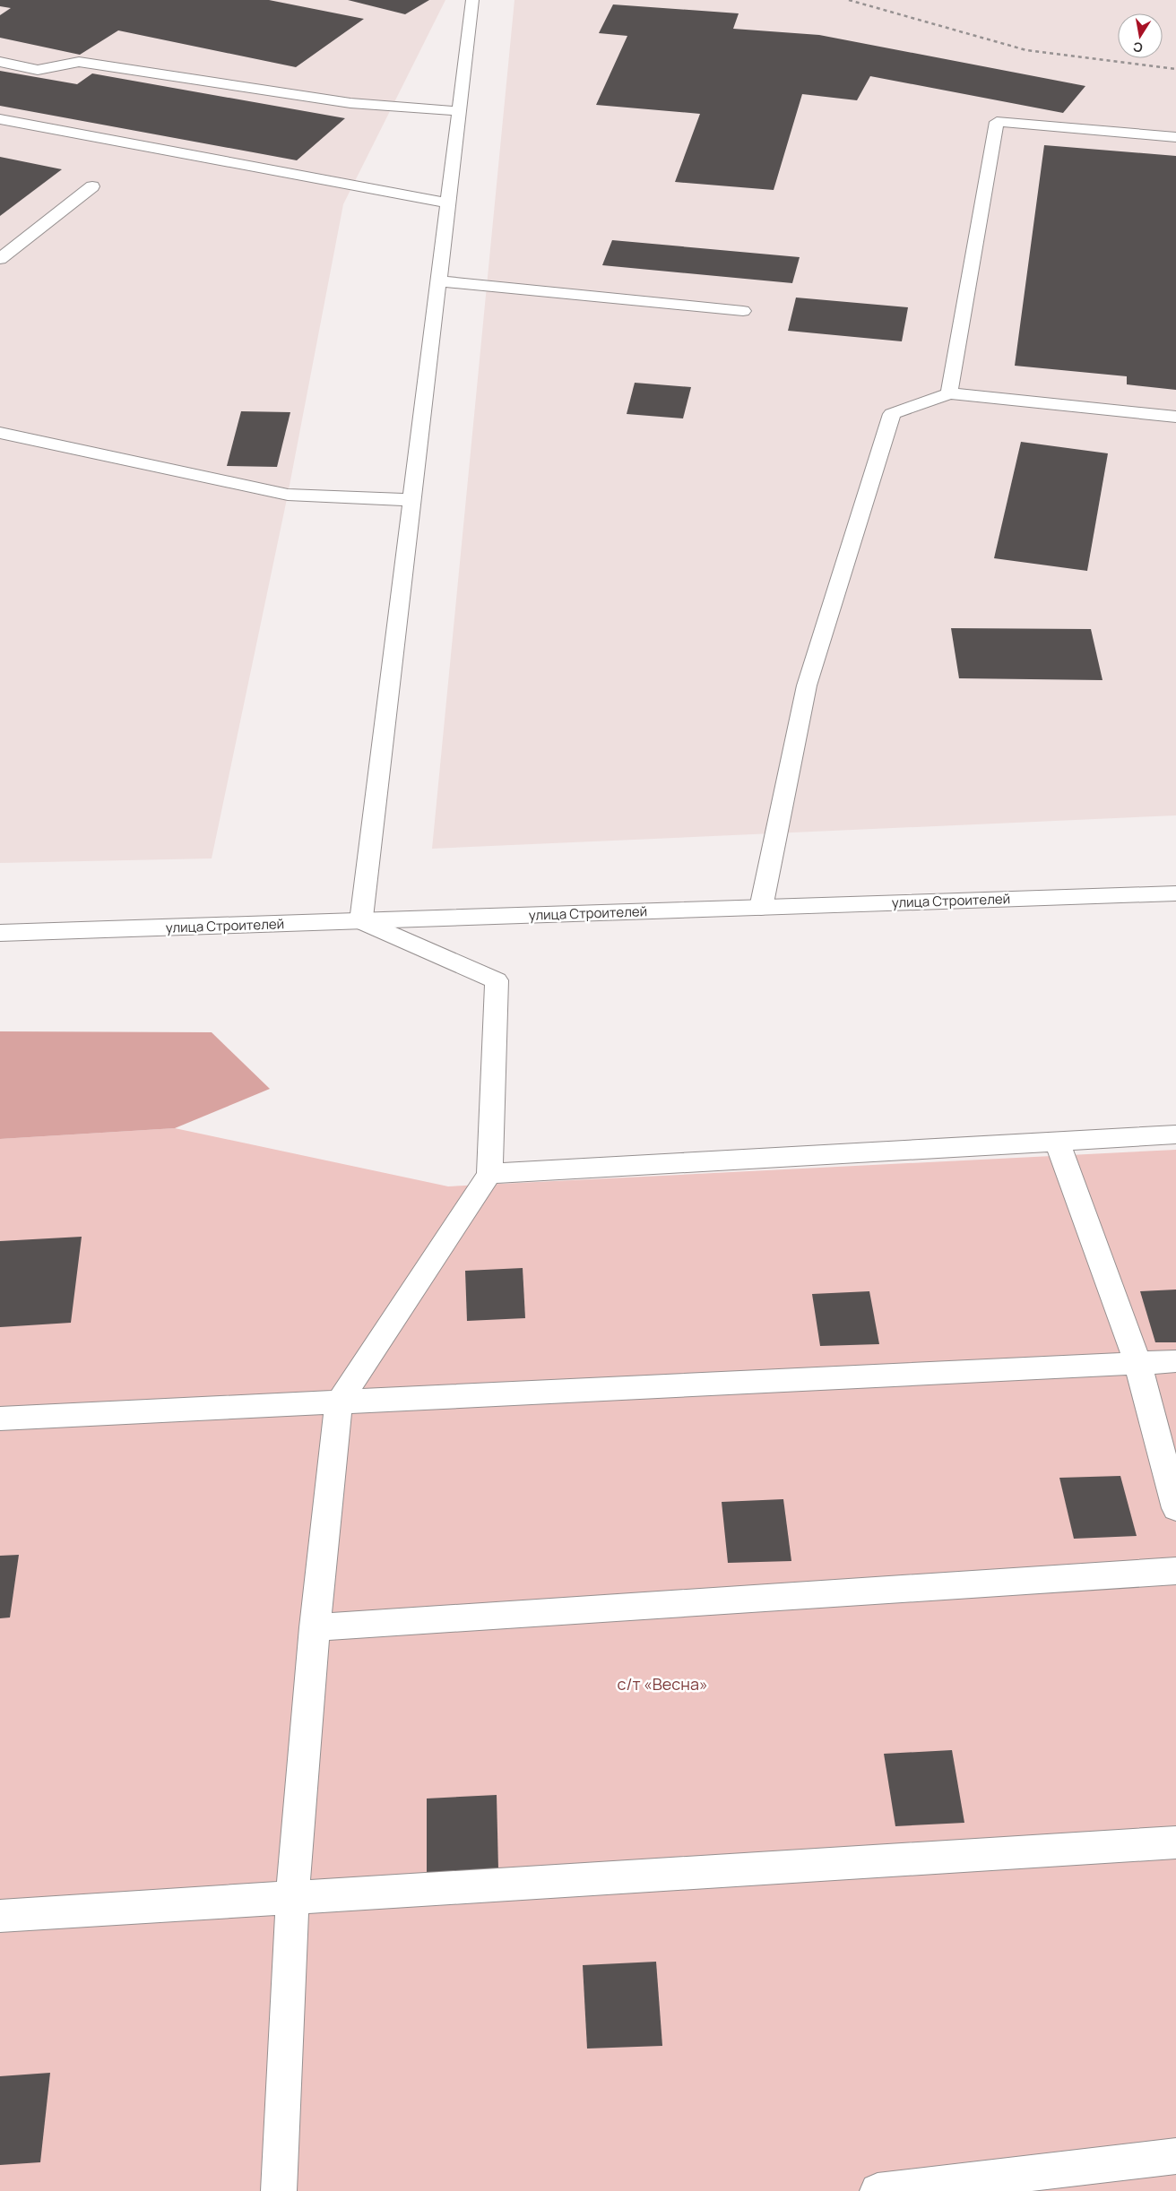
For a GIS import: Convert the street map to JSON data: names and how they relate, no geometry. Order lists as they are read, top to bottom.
{
  "streets": {
    "street": ["улица Строителей"]
  },
  "parks": ["с/т «Весна»"],
  "north": "bottom"
}
